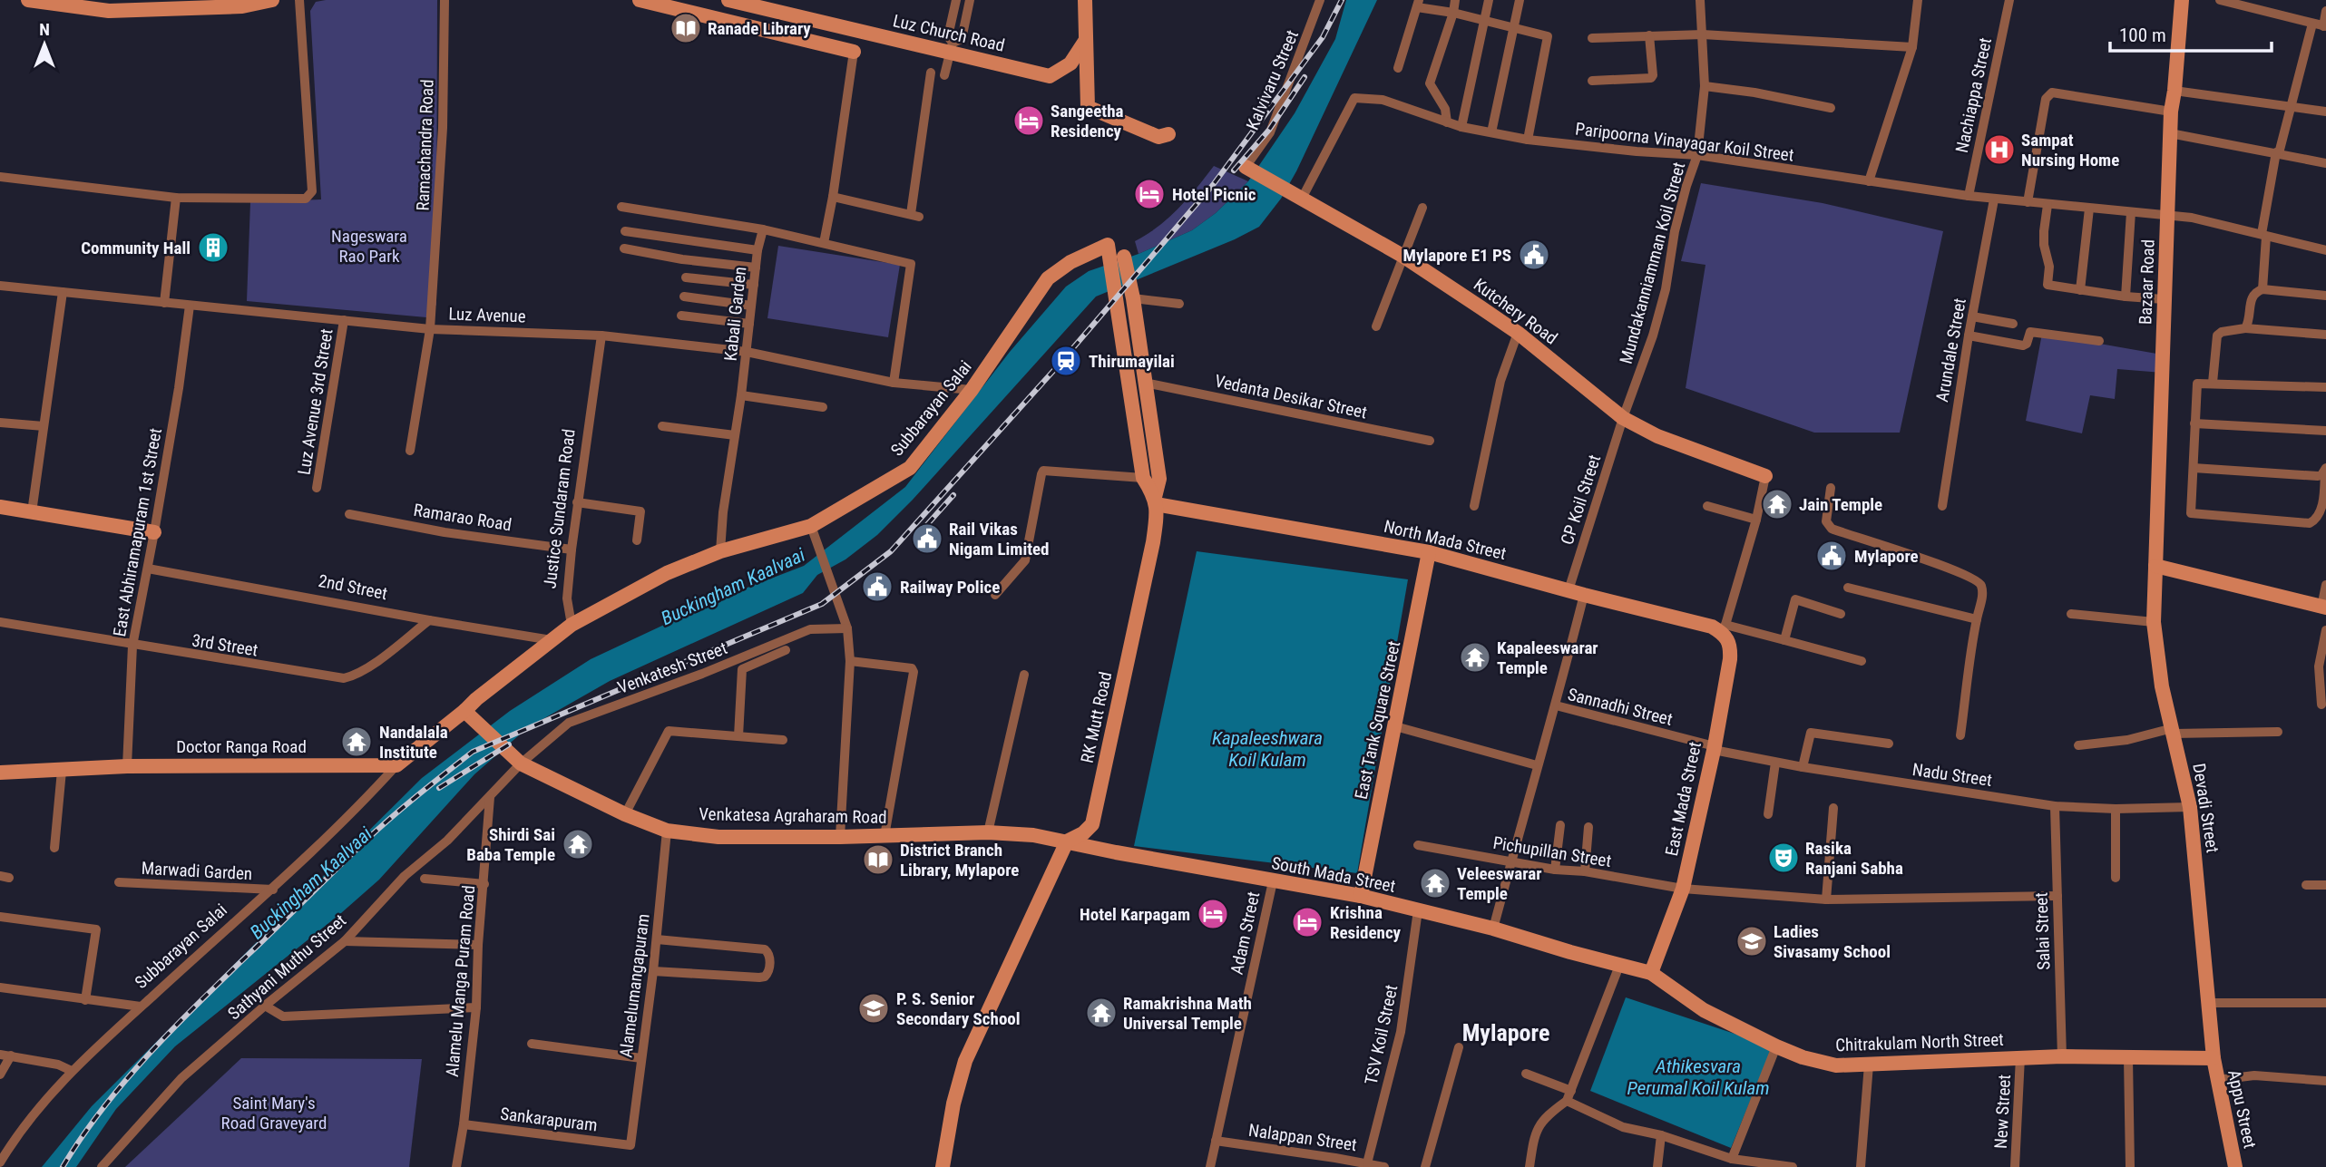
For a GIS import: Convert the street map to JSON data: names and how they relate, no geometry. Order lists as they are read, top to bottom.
{
  "streets": {
    "street": [
      "Luz Church Road",
      "Kalvivaru Street",
      "Nachiappa Street",
      "Paripoorna Vinayagar Koil Street",
      "Ramachandra Road",
      "Mundakanniamman Koil Street",
      "Bazaar Road",
      "Kutchery Road",
      "Kabali Garden",
      "Luz Avenue",
      "Arundale Street",
      "Vedanta Desikar Street",
      "Luz Avenue 3rd Street",
      "Subbarayan Salai",
      "CP Koil Street",
      "Justice Sundaram Road",
      "Ramarao Road",
      "East Abhiramapuram 1st Street",
      "North Mada Street",
      "2nd Street",
      "3rd Street",
      "Venkatesh Street",
      "Sannadhi Street",
      "RK Mutt Road",
      "East Tank Square Street",
      "Doctor Ranga Road",
      "Nadu Street",
      "East Mada Street",
      "Devadi Street",
      "Venkatesa Agraharam Road",
      "Pichupillan Street",
      "Marwadi Garden",
      "South Mada Street",
      "Salai Street",
      "Adam Street",
      "Sathyani Muthu Street",
      "Alamelu Manga Puram Road",
      "Alamelumangapuram",
      "TSV Koil Street",
      "Chitrakulam North Street",
      "Appu Street",
      "New Street",
      "Sankarapuram",
      "Nalappan Street"
    ]
  },
  "crossings": [
    ["Kalvivaru Street", "Kutchery Road"],
    ["Nachiappa Street", "Paripoorna Vinayagar Koil Street"],
    ["Paripoorna Vinayagar Koil Street", "Mundakanniamman Koil Street"],
    ["Paripoorna Vinayagar Koil Street", "Bazaar Road"],
    ["Paripoorna Vinayagar Koil Street", "Kutchery Road"],
    ["Paripoorna Vinayagar Koil Street", "Arundale Street"],
    ["Ramachandra Road", "Luz Avenue"],
    ["Mundakanniamman Koil Street", "Kutchery Road"],
    ["Mundakanniamman Koil Street", "CP Koil Street"],
    ["Bazaar Road", "Devadi Street"],
    ["Kutchery Road", "CP Koil Street"],
    ["Kabali Garden", "Luz Avenue"],
    ["Kabali Garden", "Subbarayan Salai"],
    ["Luz Avenue", "Luz Avenue 3rd Street"],
    ["Luz Avenue", "Subbarayan Salai"],
    ["Luz Avenue", "Justice Sundaram Road"],
    ["Luz Avenue", "East Abhiramapuram 1st Street"],
    ["Vedanta Desikar Street", "RK Mutt Road"],
    ["Subbarayan Salai", "Justice Sundaram Road"],
    ["Subbarayan Salai", "Doctor Ranga Road"],
    ["Subbarayan Salai", "Marwadi Garden"],
    ["CP Koil Street", "North Mada Street"],
    ["Justice Sundaram Road", "Ramarao Road"],
    ["East Abhiramapuram 1st Street", "2nd Street"],
    ["East Abhiramapuram 1st Street", "3rd Street"],
    ["East Abhiramapuram 1st Street", "Doctor Ranga Road"],
    ["North Mada Street", "RK Mutt Road"],
    ["North Mada Street", "East Tank Square Street"],
    ["North Mada Street", "East Mada Street"],
    ["2nd Street", "3rd Street"],
    ["Venkatesh Street", "Venkatesa Agraharam Road"],
    ["Venkatesh Street", "Sathyani Muthu Street"],
    ["Sannadhi Street", "Nadu Street"],
    ["Sannadhi Street", "East Mada Street"],
    ["RK Mutt Road", "Venkatesa Agraharam Road"],
    ["East Tank Square Street", "South Mada Street"],
    ["Nadu Street", "East Mada Street"],
    ["Nadu Street", "Devadi Street"],
    ["Nadu Street", "Salai Street"],
    ["East Mada Street", "Pichupillan Street"],
    ["East Mada Street", "South Mada Street"],
    ["East Mada Street", "Chitrakulam North Street"],
    ["Devadi Street", "Chitrakulam North Street"],
    ["Devadi Street", "Appu Street"],
    ["Venkatesa Agraharam Road", "South Mada Street"],
    ["Venkatesa Agraharam Road", "Sathyani Muthu Street"],
    ["Venkatesa Agraharam Road", "Alamelumangapuram"],
    ["Pichupillan Street", "Salai Street"],
    ["South Mada Street", "Adam Street"],
    ["South Mada Street", "TSV Koil Street"],
    ["South Mada Street", "Chitrakulam North Street"],
    ["Salai Street", "Chitrakulam North Street"],
    ["Adam Street", "Nalappan Street"],
    ["Sathyani Muthu Street", "Alamelu Manga Puram Road"],
    ["Alamelu Manga Puram Road", "Sankarapuram"],
    ["Alamelumangapuram", "Sankarapuram"],
    ["TSV Koil Street", "Nalappan Street"],
    ["Chitrakulam North Street", "Appu Street"],
    ["Chitrakulam North Street", "New Street"]
  ],
  "districts": ["Mylapore"],
  "water": ["Buckingham Kaalvaai", "Kapaleeshwara Koil Kulam", "Athikesvara Perumal Koil Kulam"],
  "parks": ["Nageswara Rao Park", "Saint Mary's Road Graveyard"],
  "places": {
    "library": ["Ranade Library", "District Branch Library, Mylapore"],
    "hotel": [
      "Sangeetha Residency",
      "Hotel Picnic",
      "Hotel Karpagam",
      "Krishna Residency"
    ],
    "hospital": ["Sampat Nursing Home"],
    "building": ["Community Hall"],
    "public building": [
      "Mylapore E1 PS",
      "Rail Vikas Nigam Limited",
      "Mylapore",
      "Railway Police"
    ],
    "station": ["Thirumayilai"],
    "temple": [
      "Jain Temple",
      "Kapaleeswarar Temple",
      "Nandalala Institute",
      "Shirdi Sai Baba Temple",
      "Veleeswarar Temple",
      "Ramakrishna Math Universal Temple"
    ],
    "theatre": ["Rasika Ranjani Sabha"],
    "school or university": ["Ladies Sivasamy School", "P. S. Senior Secondary School"]
  },
  "scale_bar": "100 m",
  "north": "top"
}
